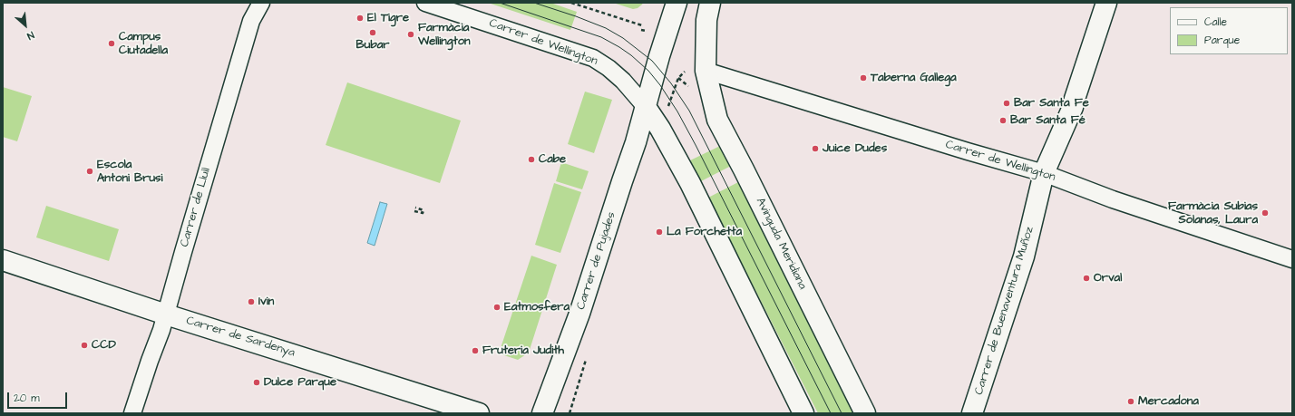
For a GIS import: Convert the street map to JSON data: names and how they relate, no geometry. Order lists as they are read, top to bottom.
{
  "streets": {
    "street": [
      "Carrer de Wellington",
      "Carrer de Llull",
      "Avinguda Meridiana",
      "Carrer de Pujades",
      "Carrer de Buenaventura Muñoz",
      "Carrer de Sardenya"
    ]
  },
  "crossings": [
    ["Carrer de Wellington", "Avinguda Meridiana"],
    ["Carrer de Wellington", "Carrer de Pujades"],
    ["Carrer de Wellington", "Carrer de Buenaventura Muñoz"],
    ["Carrer de Llull", "Carrer de Sardenya"]
  ],
  "places": [
    "El Tigre",
    "Bubar",
    "Farmàcia Wellington",
    "Campus Ciutadella",
    "Taberna Gallega",
    "Bar Santa Fe",
    "Bar Santa Fé",
    "Juice Dudes",
    "Cabe",
    "Escola Antoni Brusi",
    "Farmàcia Subias Solanas, Laura",
    "La Forchetta",
    "Orval",
    "Ivin",
    "Eatmosfera",
    "CCD",
    "Fruteria Judith",
    "Dulce Parque",
    "Mercadona"
  ],
  "legend": ["Calle", "Parque"],
  "scale_bar": "20 m",
  "north": "bottom right"
}
